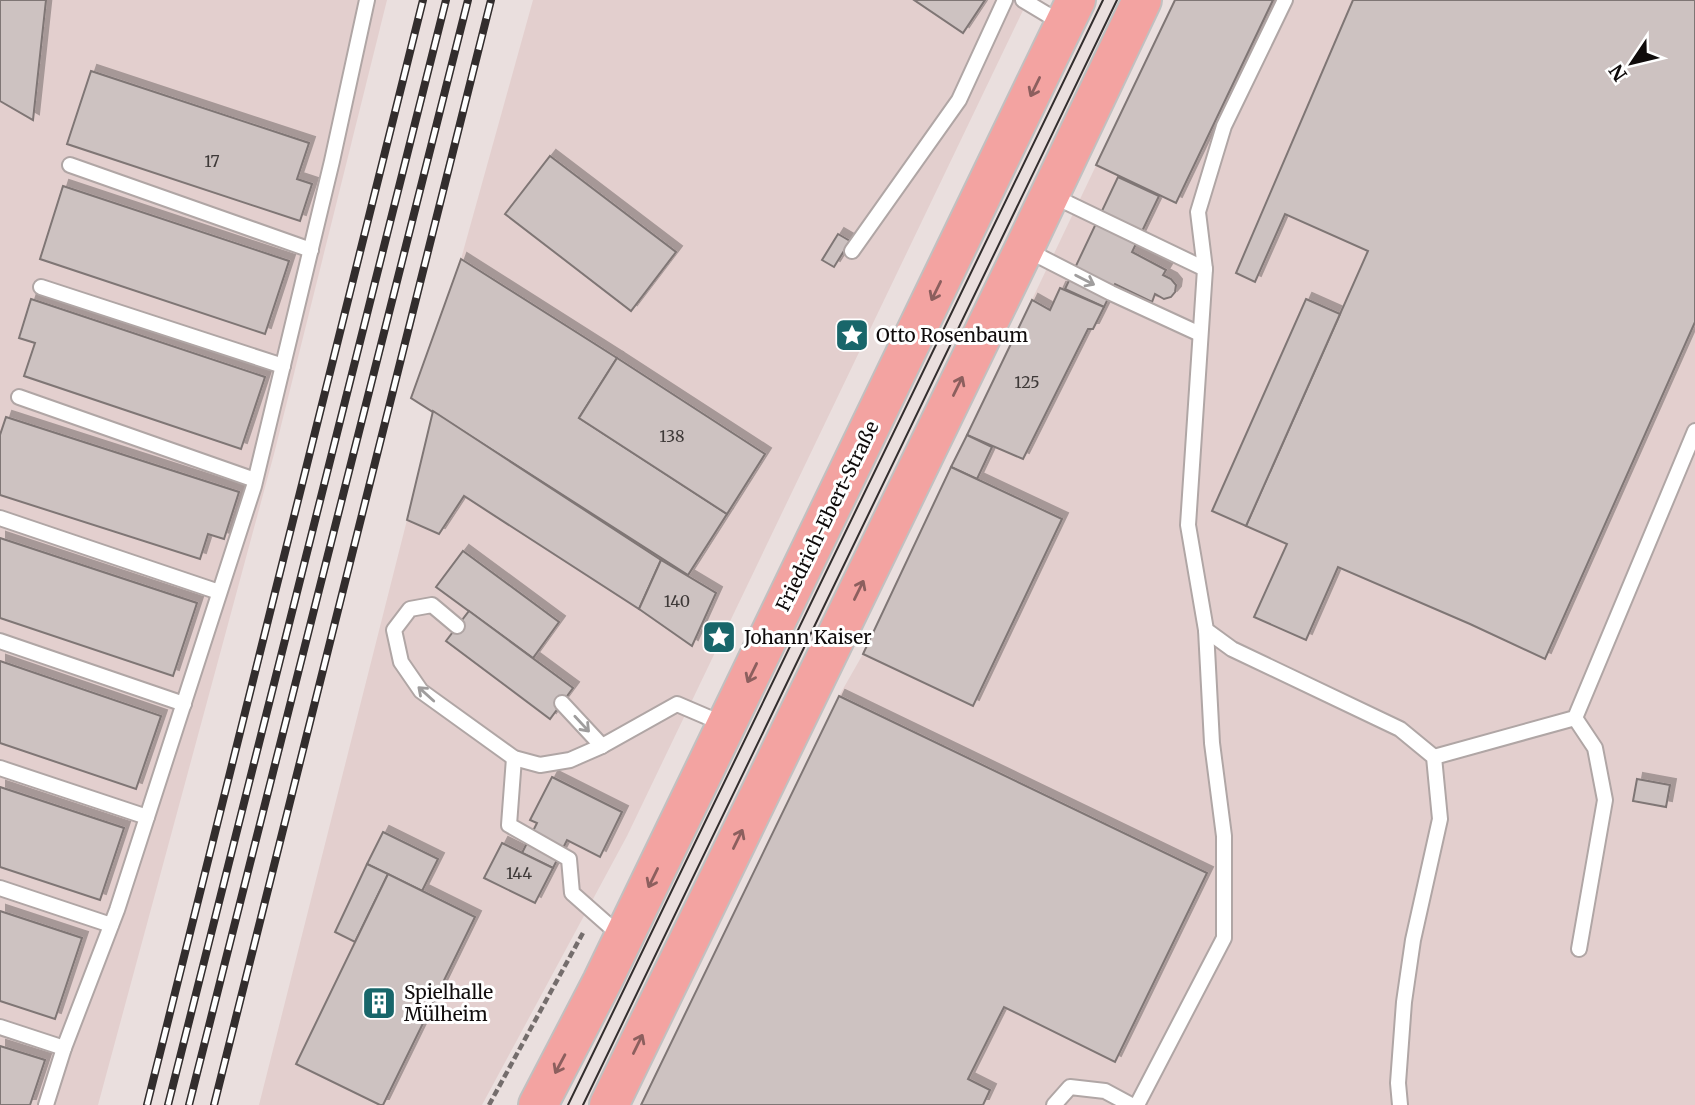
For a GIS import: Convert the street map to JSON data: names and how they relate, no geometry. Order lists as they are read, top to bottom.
{
  "streets": {
    "main road": ["Friedrich-Ebert-Straße"]
  },
  "places": {
    "place": ["Otto Rosenbaum", "Johann Kaiser"],
    "building": ["Spielhalle Mülheim"]
  },
  "house_numbers": [
    "17",
    "125",
    "138",
    "140",
    "144"
  ],
  "north": "bottom left"
}
